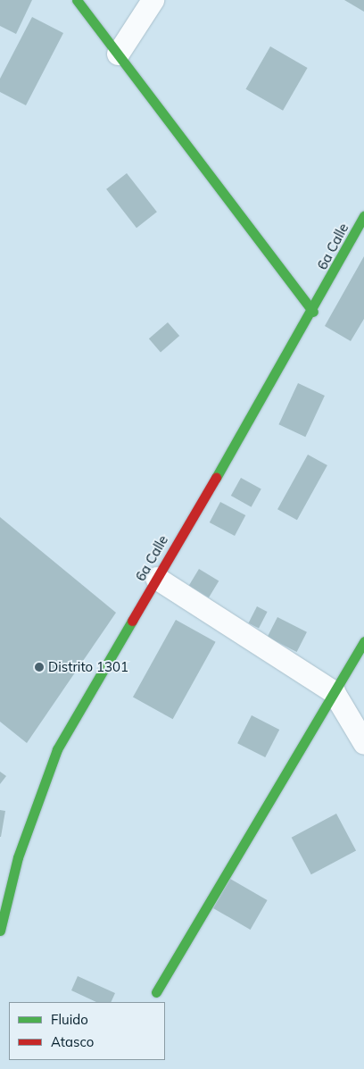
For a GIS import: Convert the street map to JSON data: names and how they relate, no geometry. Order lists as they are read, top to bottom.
{
  "streets": {
    "street": ["6a Calle"]
  },
  "places": ["Distrito 1301"],
  "legend": ["Fluido", "Atasco"]
}
